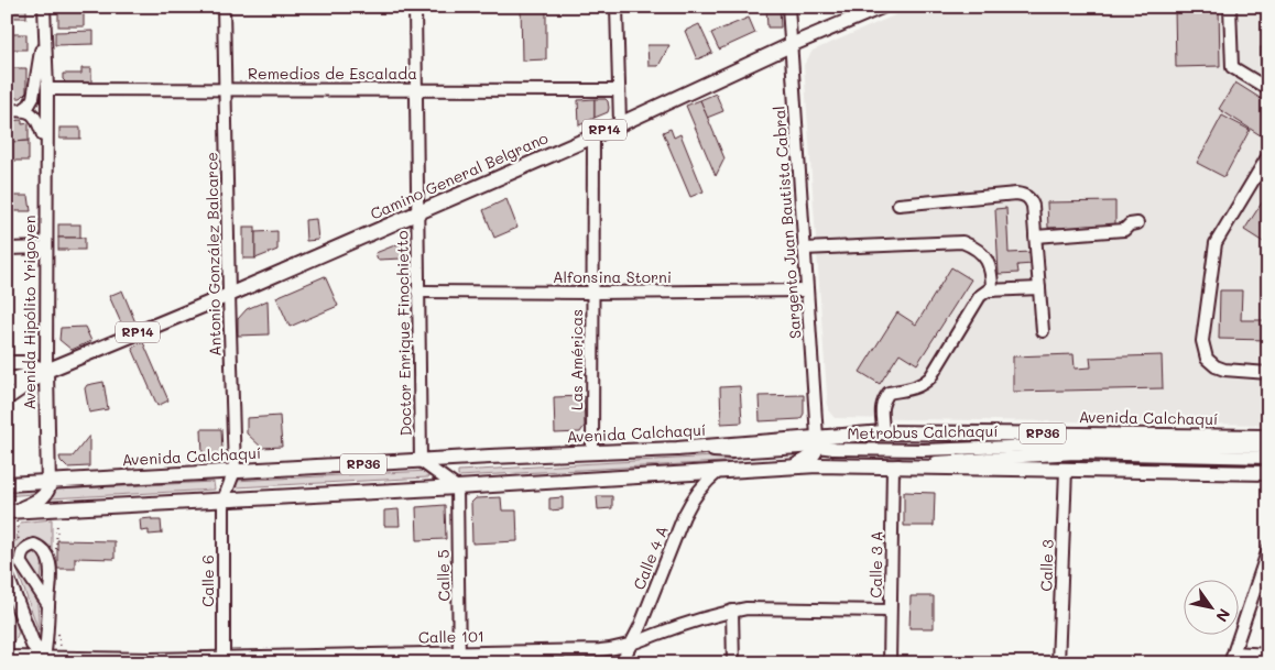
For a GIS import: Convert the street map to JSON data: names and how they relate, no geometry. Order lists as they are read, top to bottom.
{
  "streets": {
    "main road": [
      "RP14",
      "Camino General Belgrano",
      "Avenida Hipólito Yrigoyen",
      "Avenida Calchaquí",
      "RP36"
    ],
    "street": [
      "Remedios de Escalada",
      "Sargento Juan Bautista Cabral",
      "Antonio González Balcarce",
      "Alfonsina Storni",
      "Doctor Enrique Finochietto",
      "Las Américas",
      "Metrobus Calchaquí",
      "Calle 4 A",
      "Calle 3 A",
      "Calle 3",
      "Calle 5",
      "Calle 6",
      "Calle 101"
    ]
  },
  "crossings": [
    ["Remedios de Escalada", "Antonio González Balcarce"],
    ["Remedios de Escalada", "Avenida Hipólito Yrigoyen"],
    ["Remedios de Escalada", "Doctor Enrique Finochietto"],
    ["Camino General Belgrano", "Sargento Juan Bautista Cabral"],
    ["Camino General Belgrano", "Antonio González Balcarce"],
    ["Camino General Belgrano", "Avenida Hipólito Yrigoyen"],
    ["Camino General Belgrano", "Doctor Enrique Finochietto"],
    ["Camino General Belgrano", "Las Américas"],
    ["Sargento Juan Bautista Cabral", "Alfonsina Storni"],
    ["Sargento Juan Bautista Cabral", "Avenida Calchaquí"],
    ["Sargento Juan Bautista Cabral", "Metrobus Calchaquí"],
    ["Antonio González Balcarce", "Avenida Calchaquí"],
    ["Antonio González Balcarce", "RP36"],
    ["Antonio González Balcarce", "Calle 6"],
    ["Alfonsina Storni", "Doctor Enrique Finochietto"],
    ["Alfonsina Storni", "Las Américas"],
    ["Avenida Hipólito Yrigoyen", "Avenida Calchaquí"],
    ["Doctor Enrique Finochietto", "Avenida Calchaquí"],
    ["Las Américas", "Avenida Calchaquí"],
    ["Avenida Calchaquí", "Metrobus Calchaquí"],
    ["Metrobus Calchaquí", "RP36"],
    ["Metrobus Calchaquí", "Calle 3 A"],
    ["RP36", "Calle 4 A"],
    ["RP36", "Calle 3 A"],
    ["RP36", "Calle 3"],
    ["RP36", "Calle 5"],
    ["RP36", "Calle 6"],
    ["Calle 4 A", "Calle 101"],
    ["Calle 3 A", "Calle 101"],
    ["Calle 5", "Calle 101"],
    ["Calle 6", "Calle 101"]
  ],
  "north": "bottom right"
}
